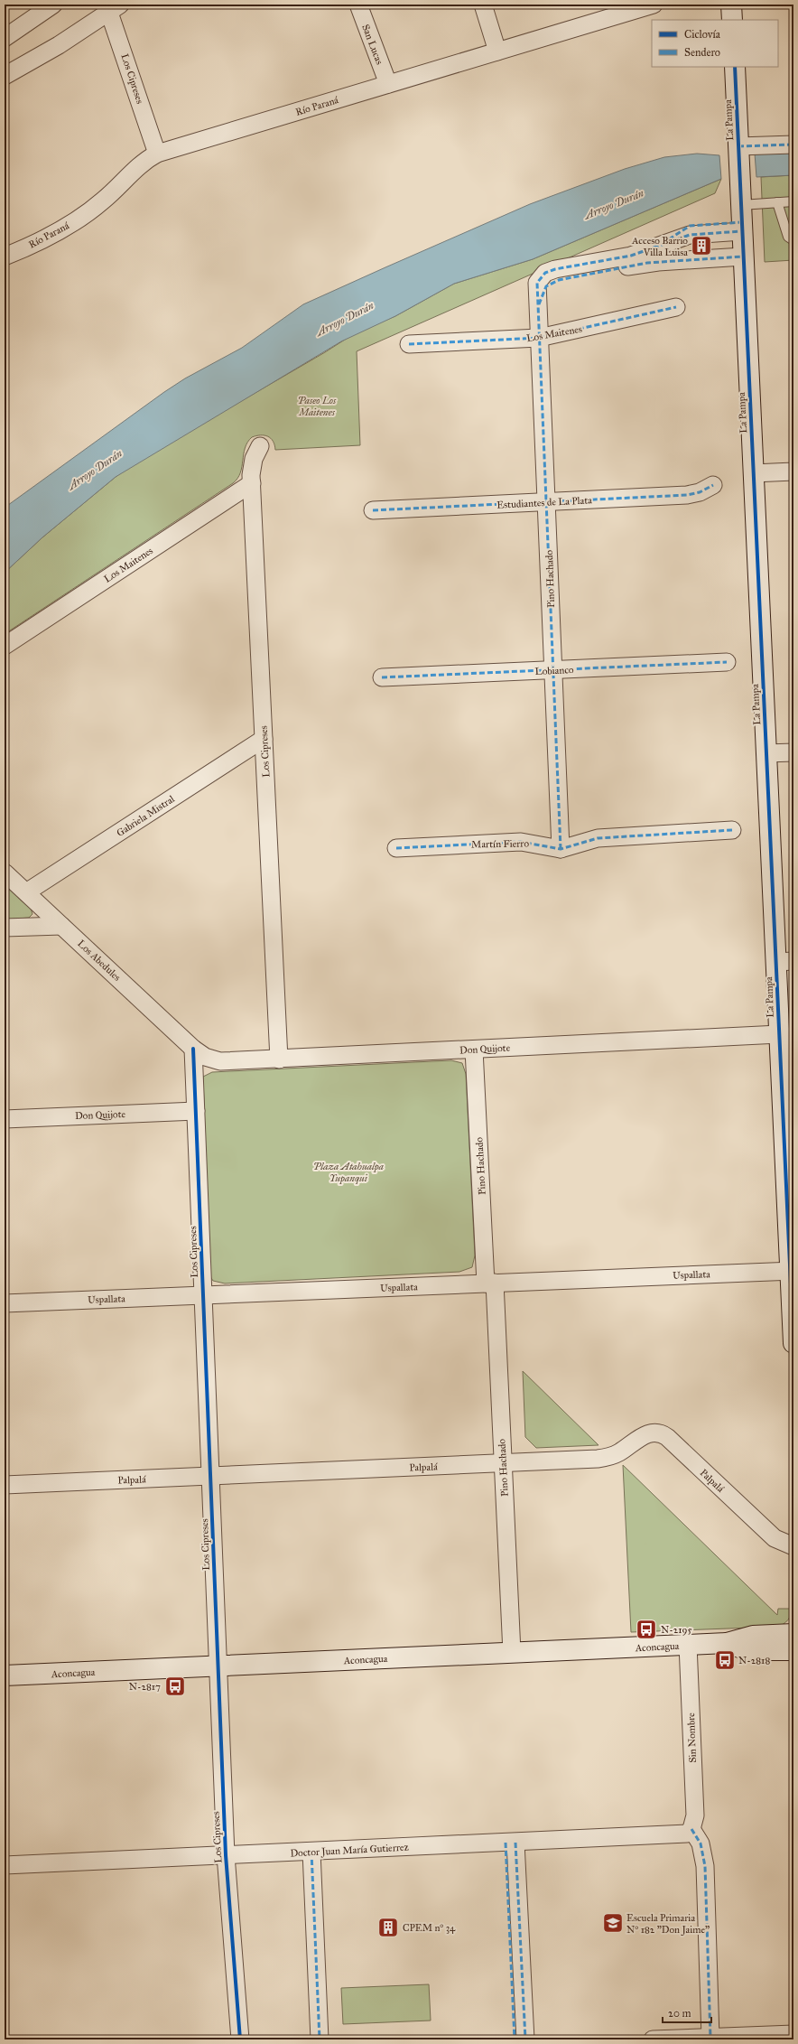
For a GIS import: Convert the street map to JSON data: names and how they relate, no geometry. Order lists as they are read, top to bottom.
{
  "streets": {
    "street": [
      "San Lucas",
      "Los Cipreses",
      "Río Paraná",
      "La Pampa",
      "Los Maitenes",
      "Estudiantes de La Plata",
      "Pino Hachado",
      "Lobianco",
      "Gabriela Mistral",
      "Martín Fierro",
      "Los Abedules",
      "Don Quijote",
      "Uspallata",
      "Palpalá",
      "Aconcagua",
      "Sin Nombre",
      "Doctor Juan María Gutierrez"
    ]
  },
  "crossings": [
    ["San Lucas", "Río Paraná"],
    ["Los Cipreses", "Río Paraná"],
    ["Los Cipreses", "Los Maitenes"],
    ["Los Cipreses", "Gabriela Mistral"],
    ["Los Cipreses", "Los Abedules"],
    ["Los Cipreses", "Don Quijote"],
    ["Los Cipreses", "Uspallata"],
    ["Los Cipreses", "Palpalá"],
    ["Los Cipreses", "Aconcagua"],
    ["Los Cipreses", "Doctor Juan María Gutierrez"],
    ["La Pampa", "Don Quijote"],
    ["La Pampa", "Uspallata"],
    ["Los Maitenes", "Pino Hachado"],
    ["Estudiantes de La Plata", "Pino Hachado"],
    ["Pino Hachado", "Lobianco"],
    ["Pino Hachado", "Martín Fierro"],
    ["Pino Hachado", "Don Quijote"],
    ["Pino Hachado", "Uspallata"],
    ["Pino Hachado", "Palpalá"],
    ["Pino Hachado", "Aconcagua"],
    ["Gabriela Mistral", "Los Abedules"],
    ["Los Abedules", "Don Quijote"],
    ["Aconcagua", "Sin Nombre"],
    ["Sin Nombre", "Doctor Juan María Gutierrez"]
  ],
  "water": ["Arroyo Durán"],
  "parks": ["Paseo Los Maitenes", "Plaza Atahualpa Yupanqui"],
  "places": {
    "building": ["Acceso Barrio Villa Luisa", "CPEM n° 34"],
    "bus stop": ["N-2195", "N-2818", "N-2817"],
    "school or university": ["Escuela Primaria N° 182 \"Don Jaime\""]
  },
  "legend": ["Ciclovía", "Sendero"],
  "scale_bar": "20 m"
}
